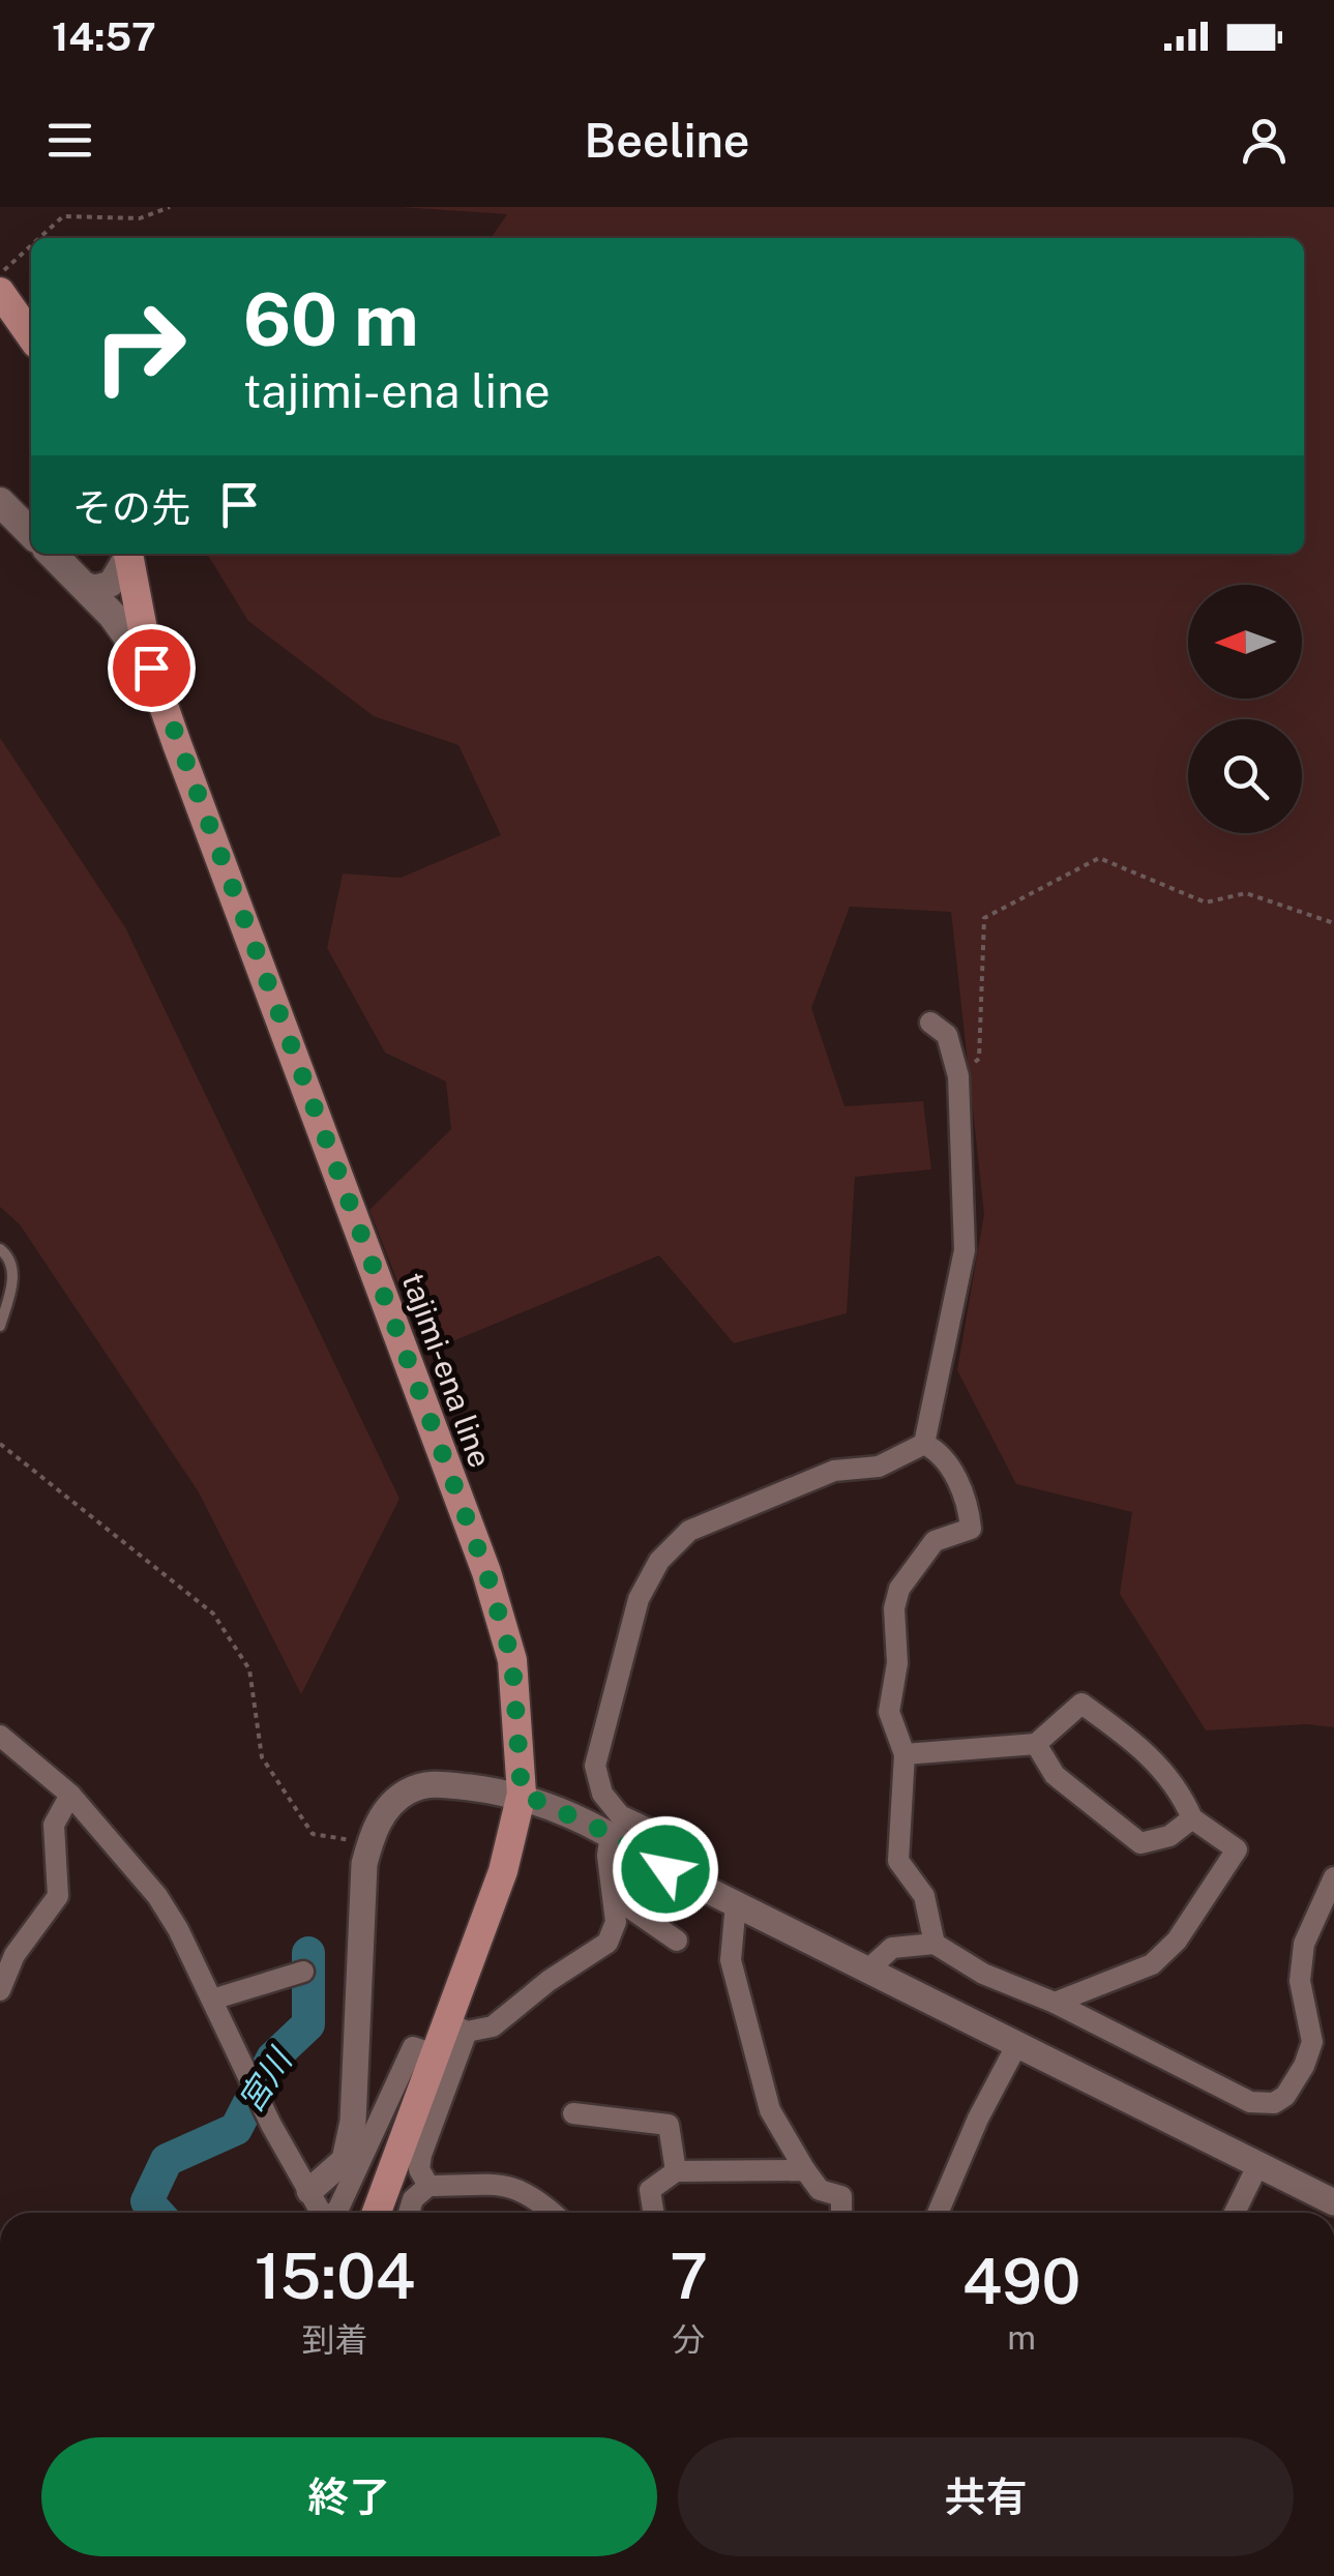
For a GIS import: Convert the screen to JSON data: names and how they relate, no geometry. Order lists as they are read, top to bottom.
{
  "streets": {
    "main road": ["tajimi-ena line"]
  },
  "water": ["宮川"],
  "north": "left",
  "page": {
    "status": "14:57",
    "header": "Beeline",
    "turn": ["60 m", "tajimi-ena line"],
    "then": "その先",
    "eta": [
      "15:04",
      "到着",
      "7",
      "分",
      "490",
      "m"
    ],
    "buttons": ["終了", "共有"]
  }
}
